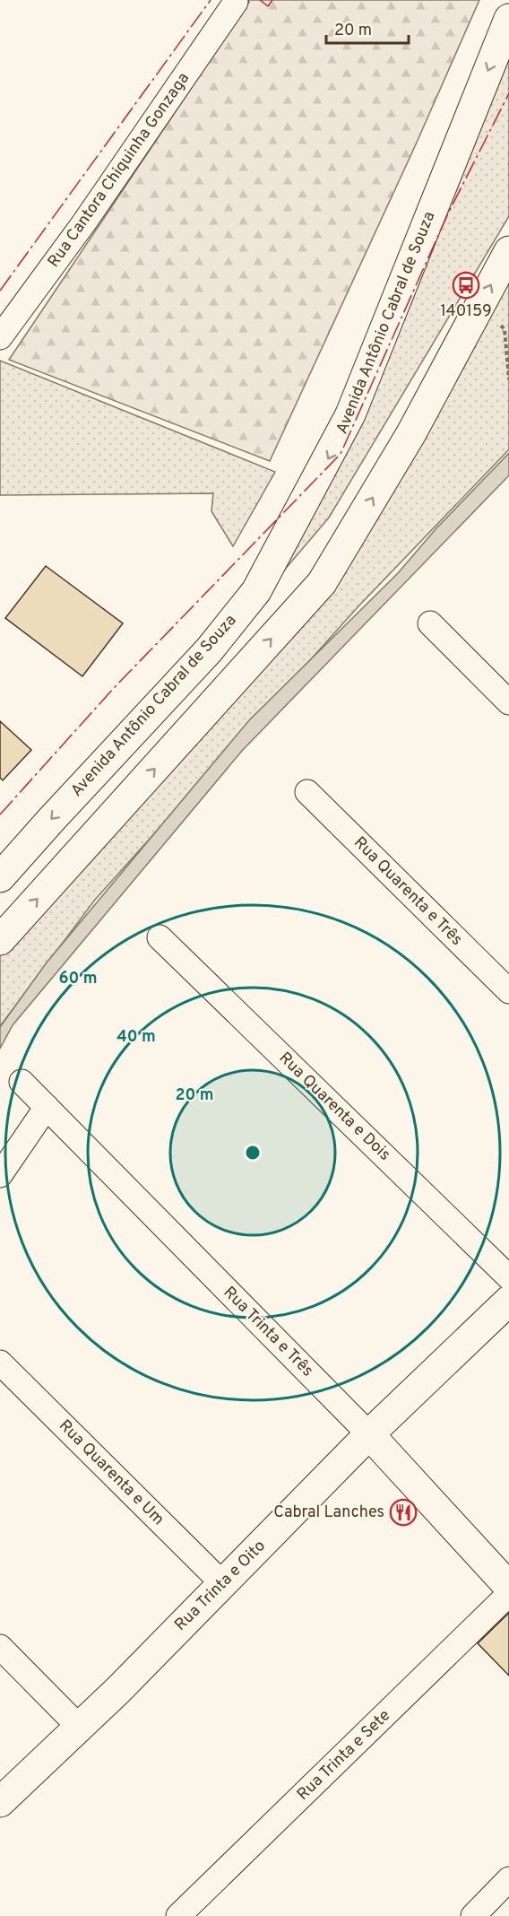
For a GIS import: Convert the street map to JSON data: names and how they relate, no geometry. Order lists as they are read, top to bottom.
{
  "streets": {
    "main road": ["Avenida Antônio Cabral de Souza", "Rua Trinta e Três", "Rua Trinta e Oito"],
    "street": [
      "Rua Cantora Chiquinha Gonzaga",
      "Rua Quarenta e Três",
      "Rua Quarenta e Dois",
      "Rua Quarenta e Um",
      "Rua Trinta e Sete"
    ]
  },
  "crossings": [
    ["Rua Trinta e Três", "Rua Trinta e Oito"],
    ["Rua Quarenta e Um", "Rua Trinta e Oito"]
  ],
  "places": {
    "bus stop": ["140159"],
    "restaurant": ["Cabral Lanches"]
  },
  "scale_bar": "20 m",
  "rings": ["60 m", "40 m", "20 m"]
}
